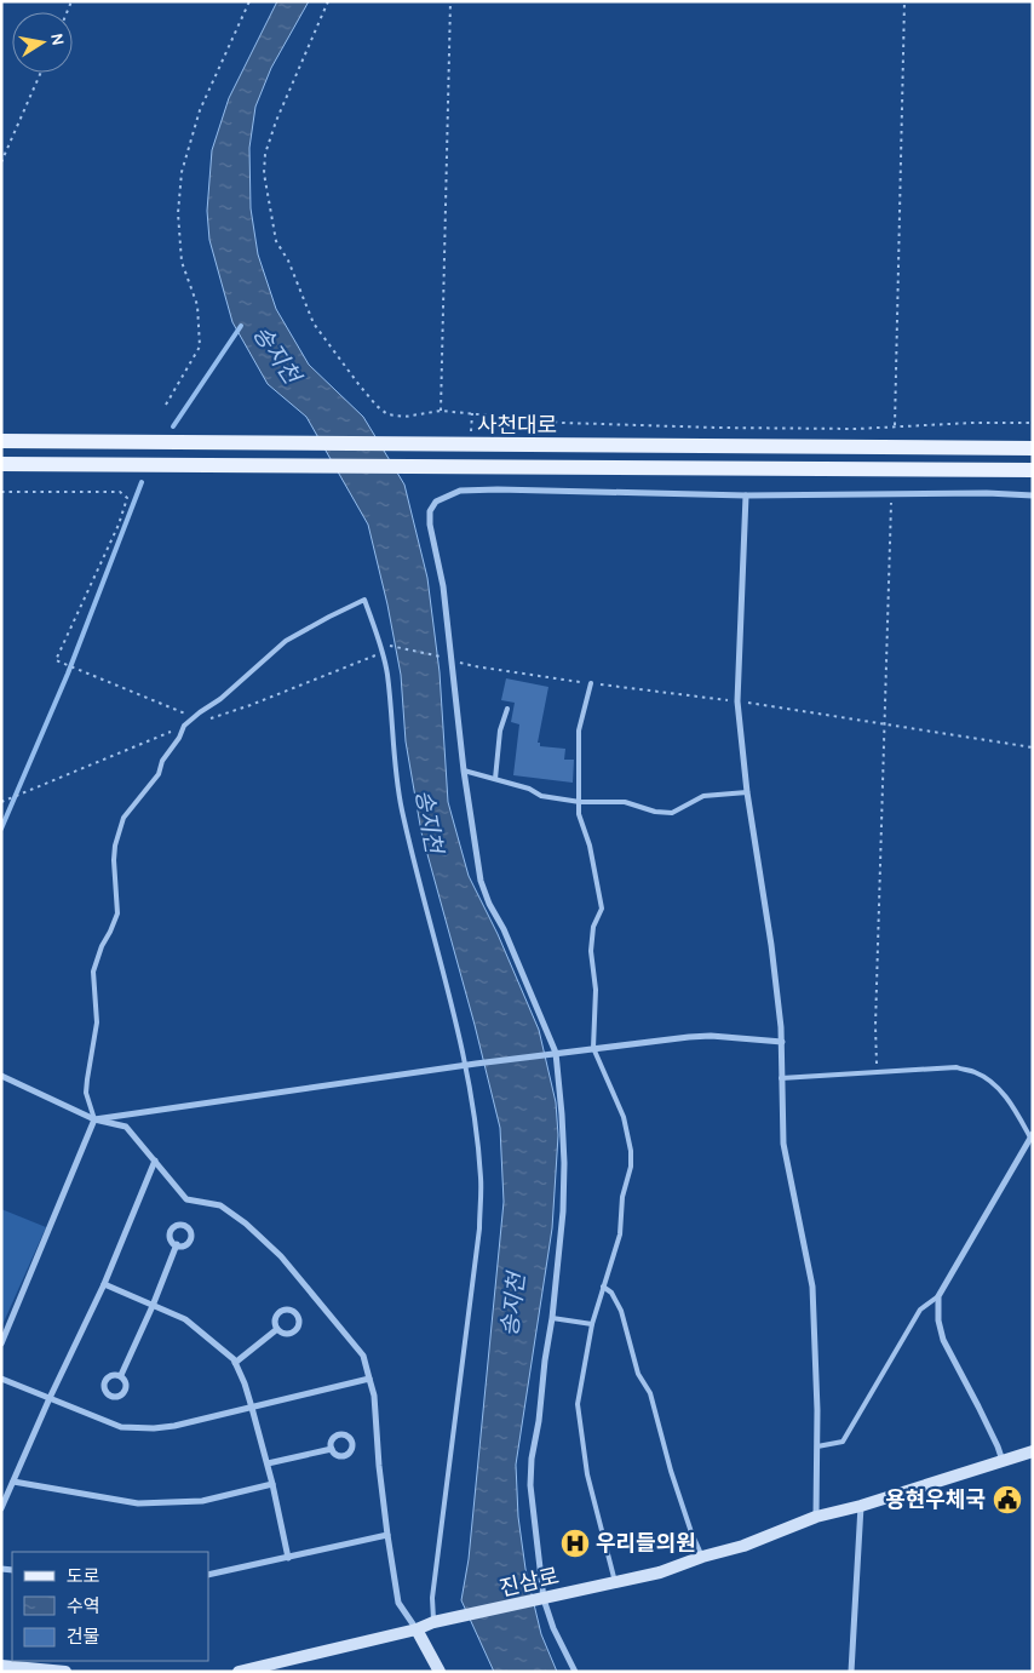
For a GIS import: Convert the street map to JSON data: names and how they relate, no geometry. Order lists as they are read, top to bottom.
{
  "streets": {
    "main road": ["사천대로"],
    "street": ["진삼로"]
  },
  "water": ["송지천"],
  "places": {
    "public building": ["용현우체국"],
    "hospital": ["우리들의원"]
  },
  "legend": ["도로", "수역", "건물"],
  "north": "right"
}
